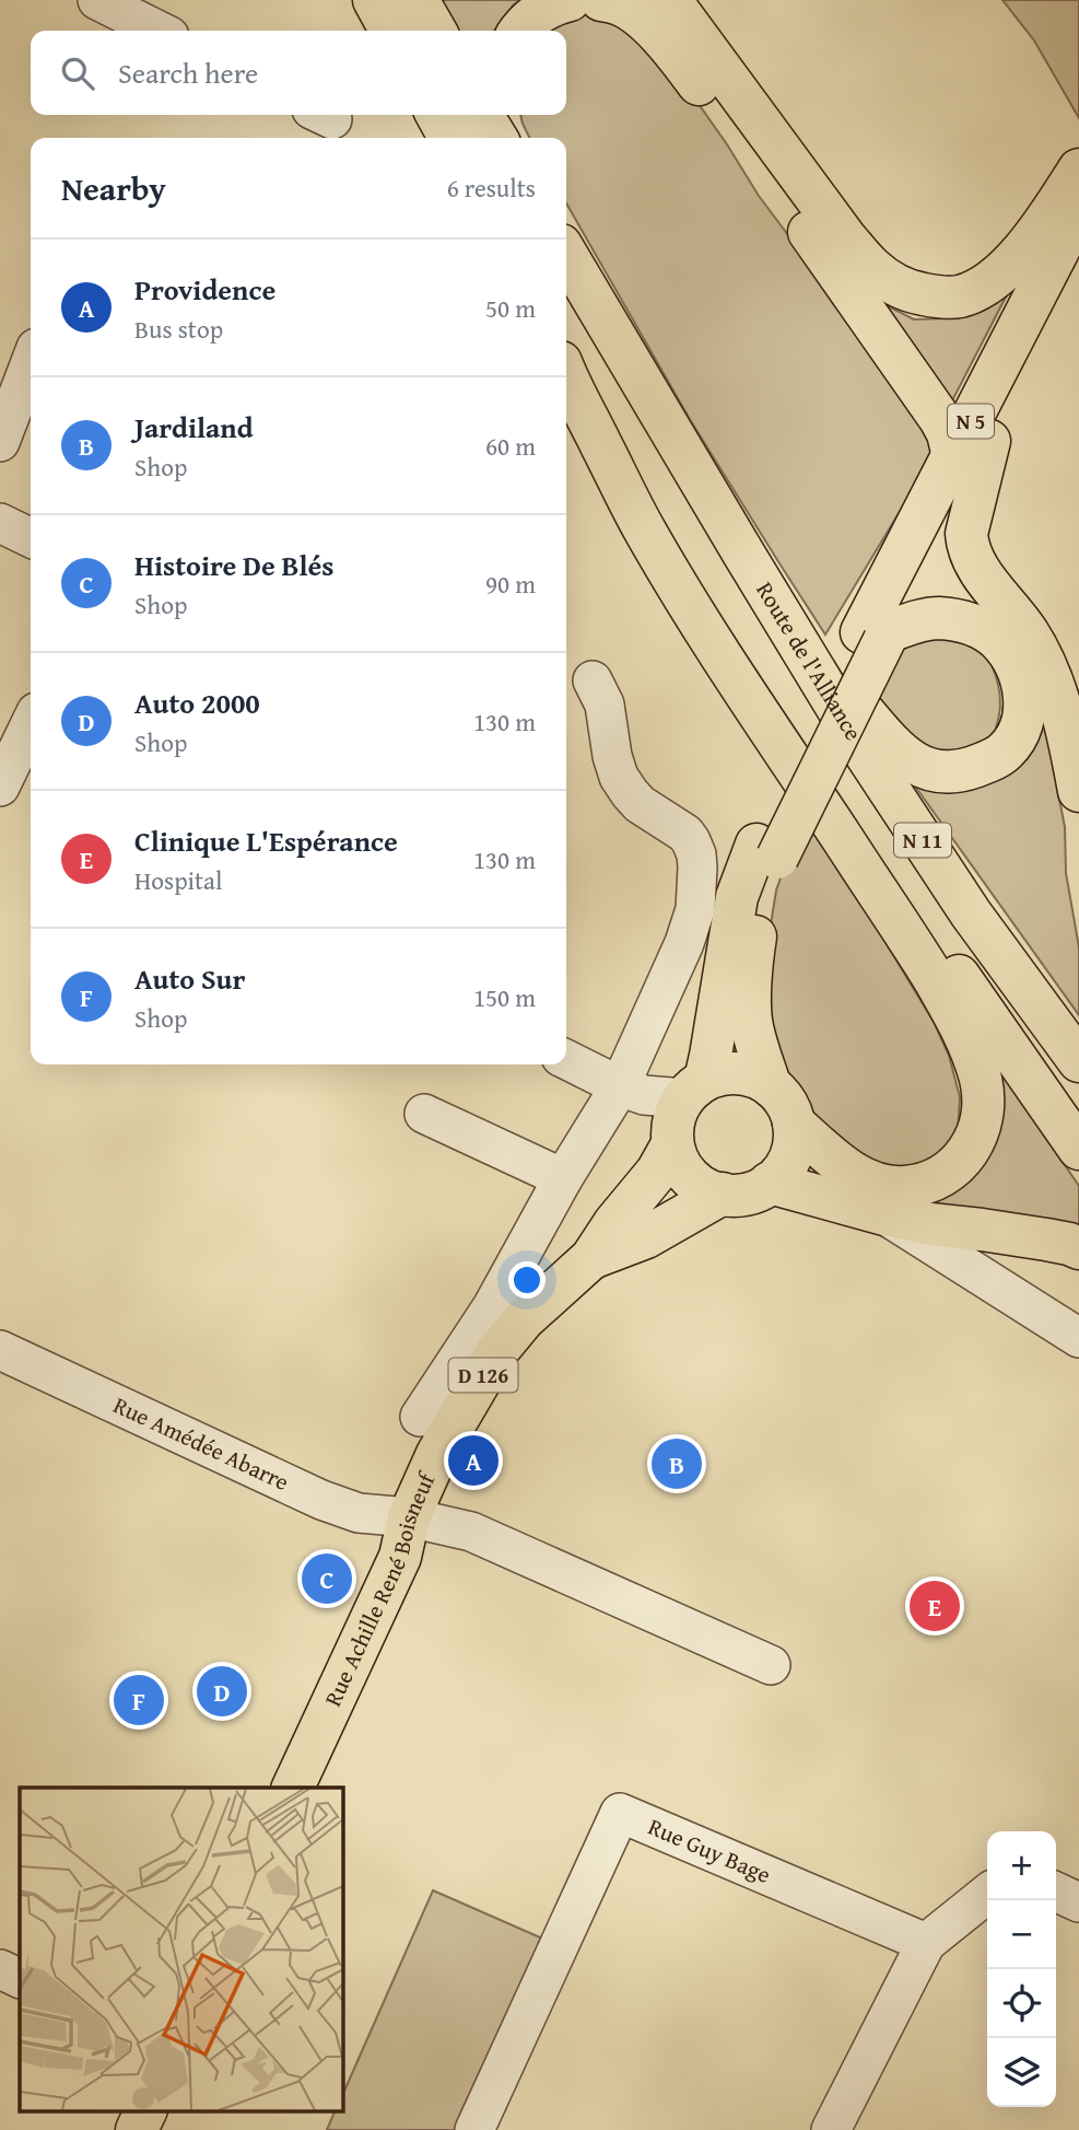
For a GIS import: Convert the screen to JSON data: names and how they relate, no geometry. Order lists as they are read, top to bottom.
{
  "streets": {
    "main road": [
      "N 5",
      "Route de l'Alliance",
      "N 11",
      "D 126",
      "Rue Achille René Boisneuf"
    ],
    "street": ["Rue Amédée Abarre", "Rue Guy Bage"]
  },
  "crossings": [
    ["N 5", "Rue Achille René Boisneuf"],
    ["Rue Amédée Abarre", "Rue Achille René Boisneuf"]
  ],
  "page": {
    "search": "Search here",
    "heading": ["Nearby", "6 results"],
    "list": [
      {
        "mark": "A",
        "name": "Providence",
        "note": "Bus stop",
        "value": "50 m"
      },
      {
        "mark": "B",
        "name": "Jardiland",
        "note": "Shop",
        "value": "60 m"
      },
      {
        "mark": "C",
        "name": "Histoire De Blés",
        "note": "Shop",
        "value": "90 m"
      },
      {
        "mark": "D",
        "name": "Auto 2000",
        "note": "Shop",
        "value": "130 m"
      },
      {
        "mark": "E",
        "name": "Clinique L'Espérance",
        "note": "Hospital",
        "value": "130 m"
      },
      {
        "mark": "F",
        "name": "Auto Sur",
        "note": "Shop",
        "value": "150 m"
      }
    ],
    "pins": [
      "A",
      "B",
      "C",
      "E",
      "D",
      "F"
    ],
    "map_buttons": ["+", "−"]
  }
}
